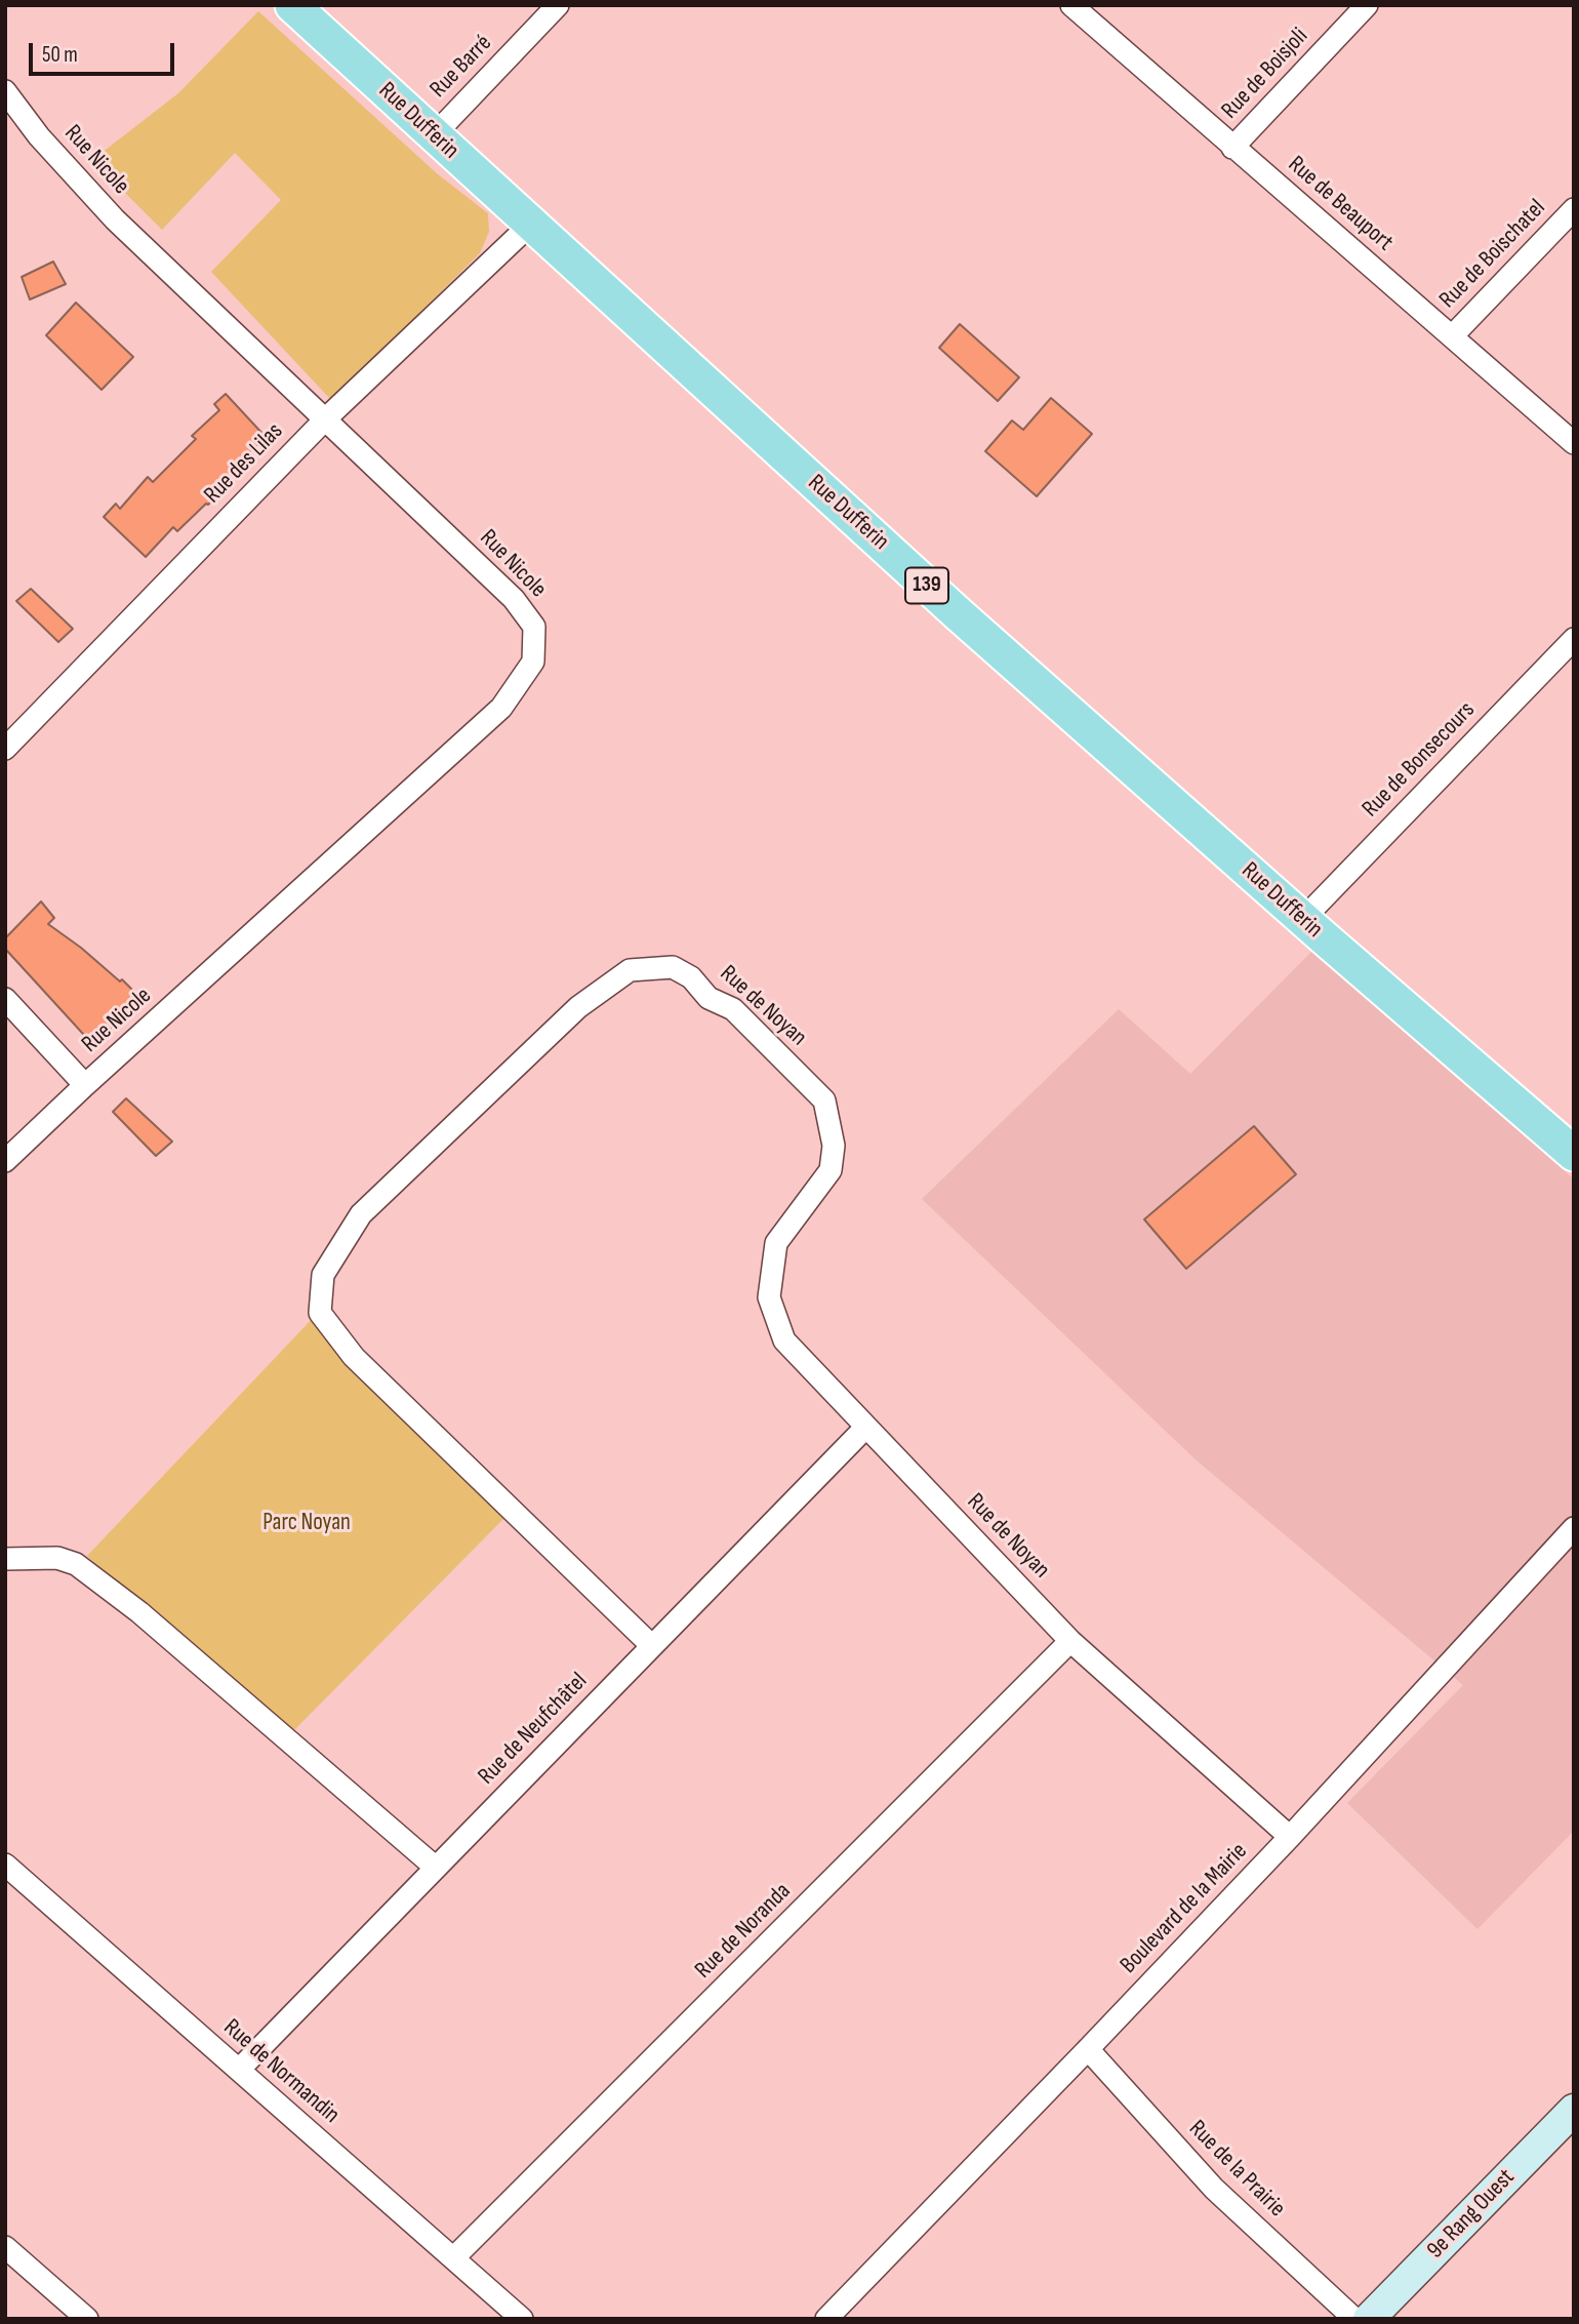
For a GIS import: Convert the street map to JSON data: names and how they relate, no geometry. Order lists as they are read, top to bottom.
{
  "streets": {
    "main road": ["Rue Dufferin", "139"],
    "street": [
      "Rue Barré",
      "Rue de Boisjoli",
      "Rue Nicole",
      "Rue de Beauport",
      "Rue de Boischatel",
      "Rue des Lilas",
      "Rue de Bonsecours",
      "Rue de Noyan",
      "Rue de Neufchâtel",
      "Boulevard de la Mairie",
      "Rue de Noranda",
      "Rue de Normandin",
      "Rue de la Prairie",
      "9e Rang Ouest"
    ]
  },
  "crossings": [
    ["Rue Barré", "Rue Dufferin"],
    ["Rue de Boisjoli", "Rue de Beauport"],
    ["Rue Dufferin", "Rue des Lilas"],
    ["Rue Dufferin", "Rue de Bonsecours"],
    ["Rue Nicole", "Rue des Lilas"],
    ["Rue de Beauport", "Rue de Boischatel"],
    ["Rue de Noyan", "Rue de Neufchâtel"],
    ["Rue de Noyan", "Boulevard de la Mairie"],
    ["Rue de Noyan", "Rue de Noranda"],
    ["Rue de Neufchâtel", "Rue de Normandin"],
    ["Boulevard de la Mairie", "Rue de la Prairie"],
    ["Rue de Noranda", "Rue de Normandin"]
  ],
  "parks": ["Parc Noyan"],
  "scale_bar": "50 m"
}
